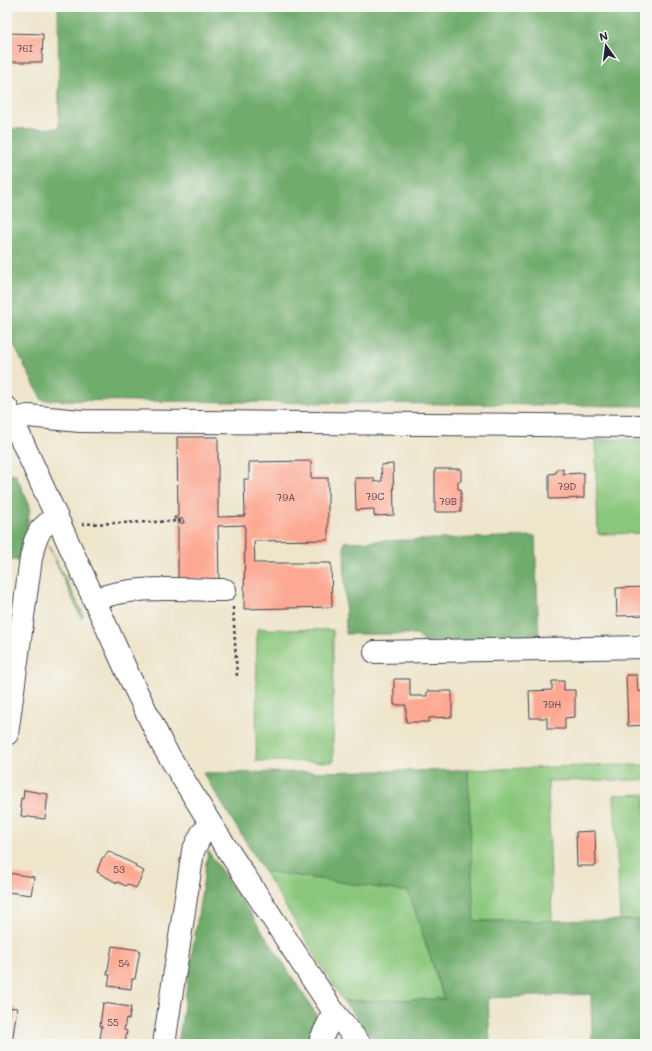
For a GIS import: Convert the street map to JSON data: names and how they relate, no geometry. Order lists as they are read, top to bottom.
{
  "house_numbers": [
    "76I",
    "79D",
    "79C",
    "79A",
    "79B",
    "79H",
    "53",
    "54",
    "55"
  ],
  "north": "top"
}
